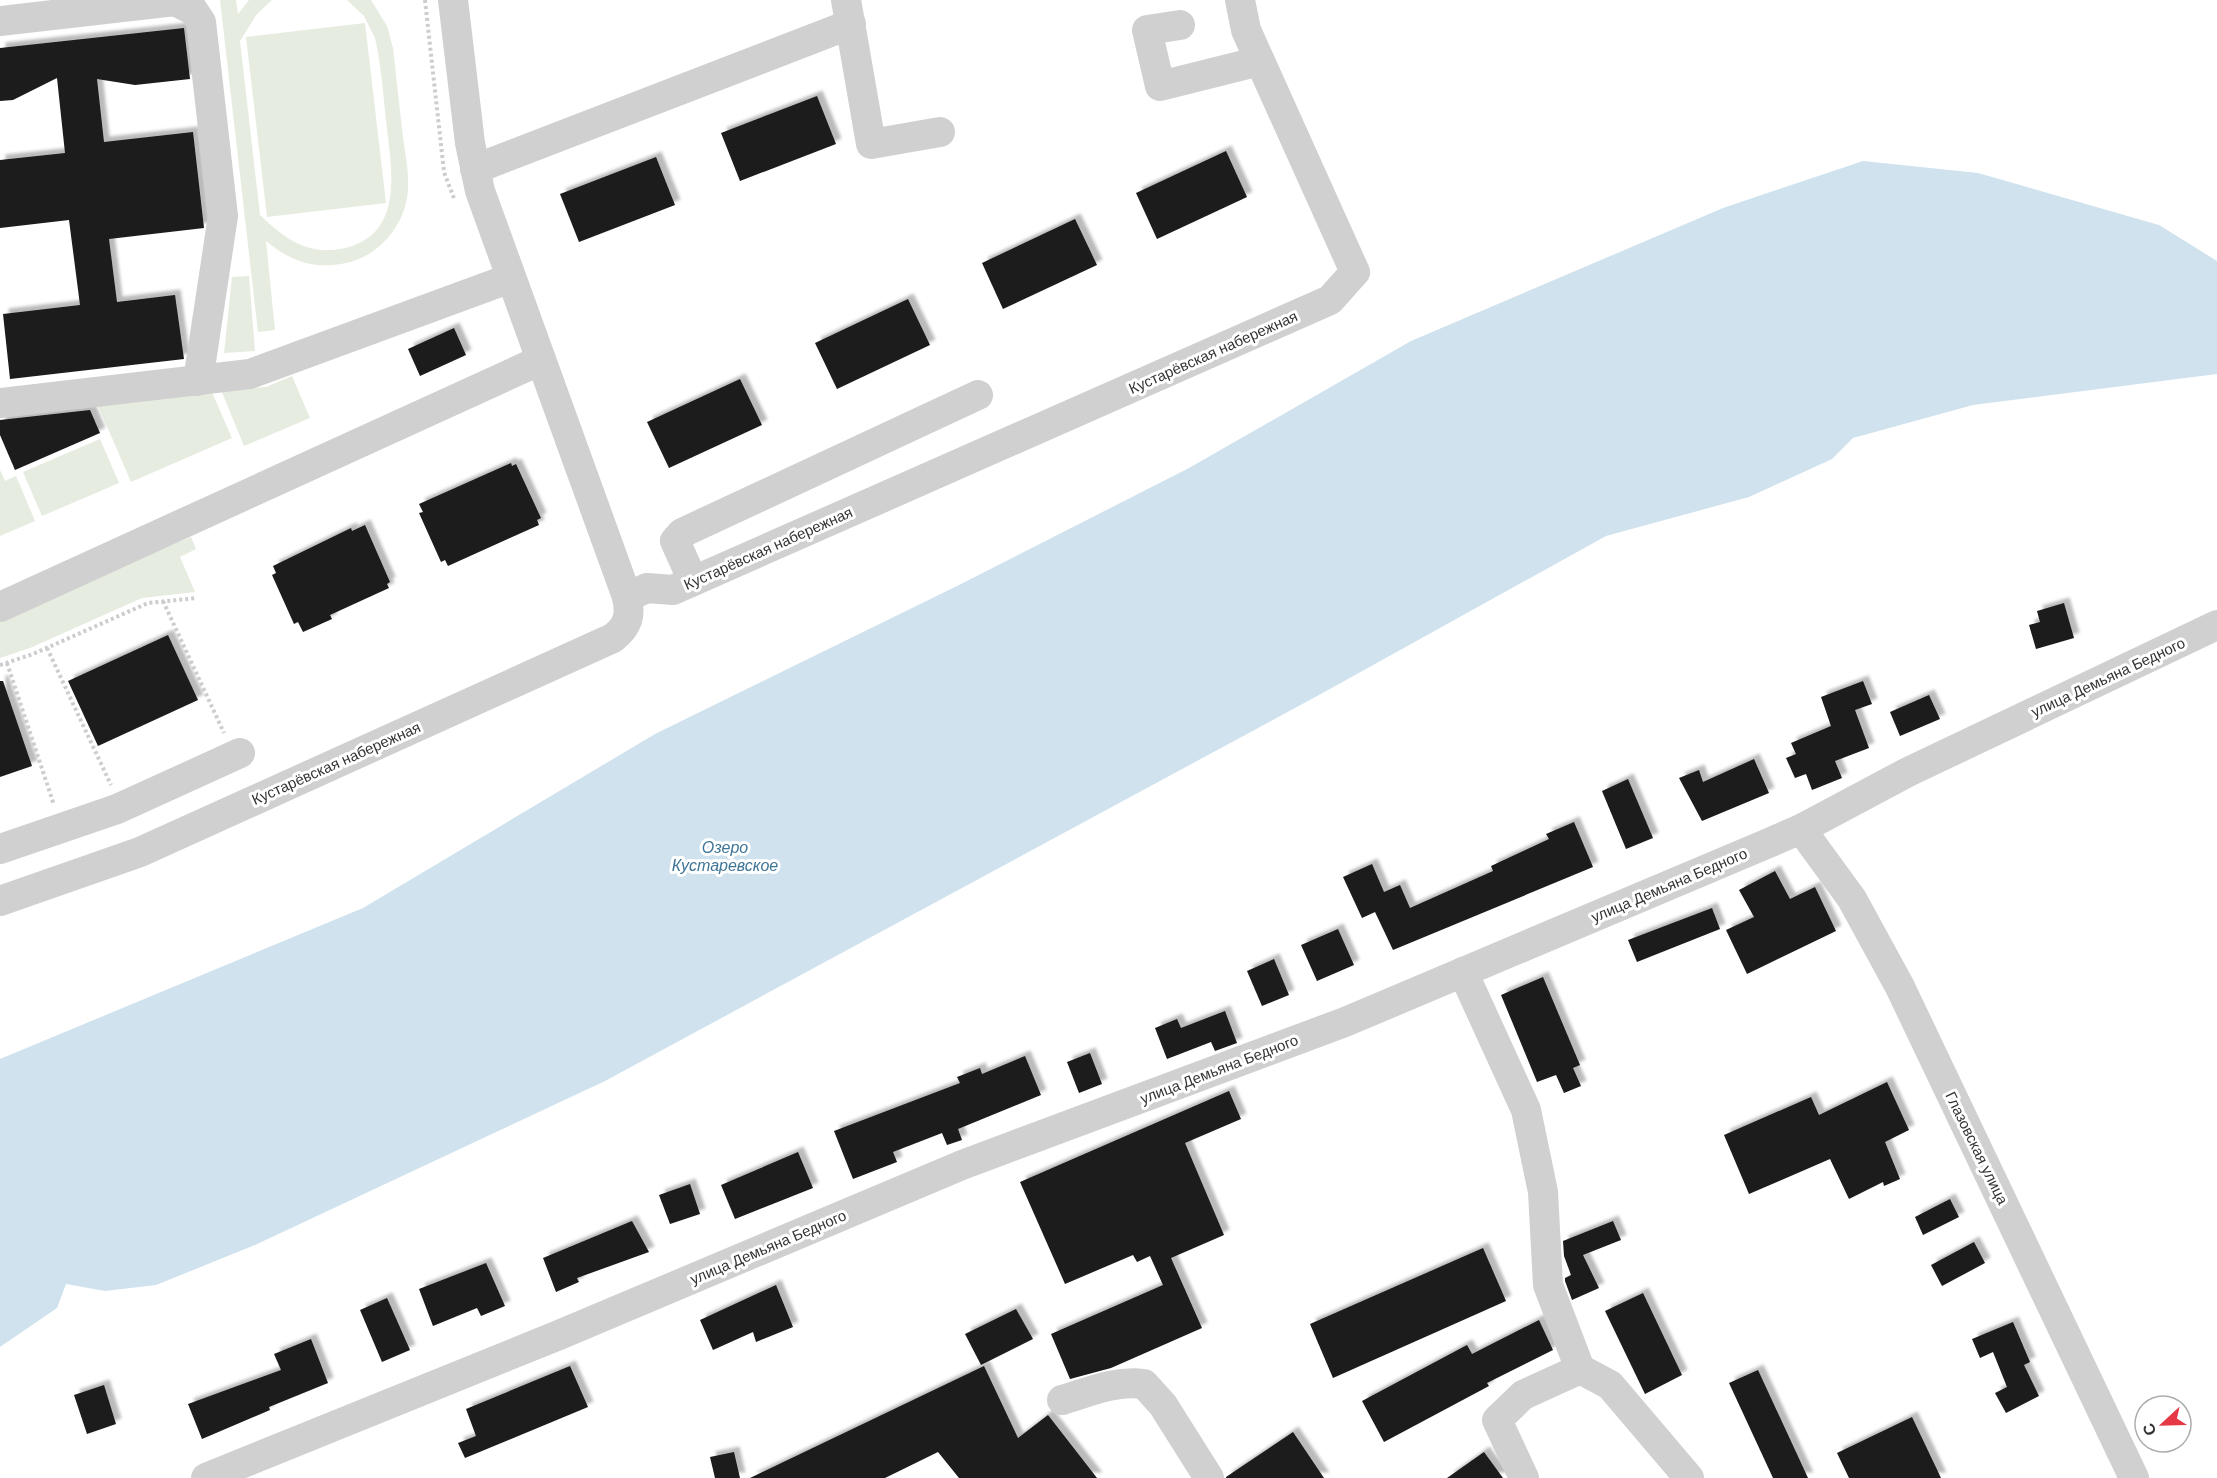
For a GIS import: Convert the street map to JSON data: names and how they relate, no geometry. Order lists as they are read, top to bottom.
{
  "streets": {
    "street": ["Кустарёвская набережная", "улица Демьяна Бедного", "Глазовская улица"]
  },
  "crossings": [
    ["улица Демьяна Бедного", "Глазовская улица"]
  ],
  "water": ["Озеро Кустаревское"],
  "north": "left"
}
